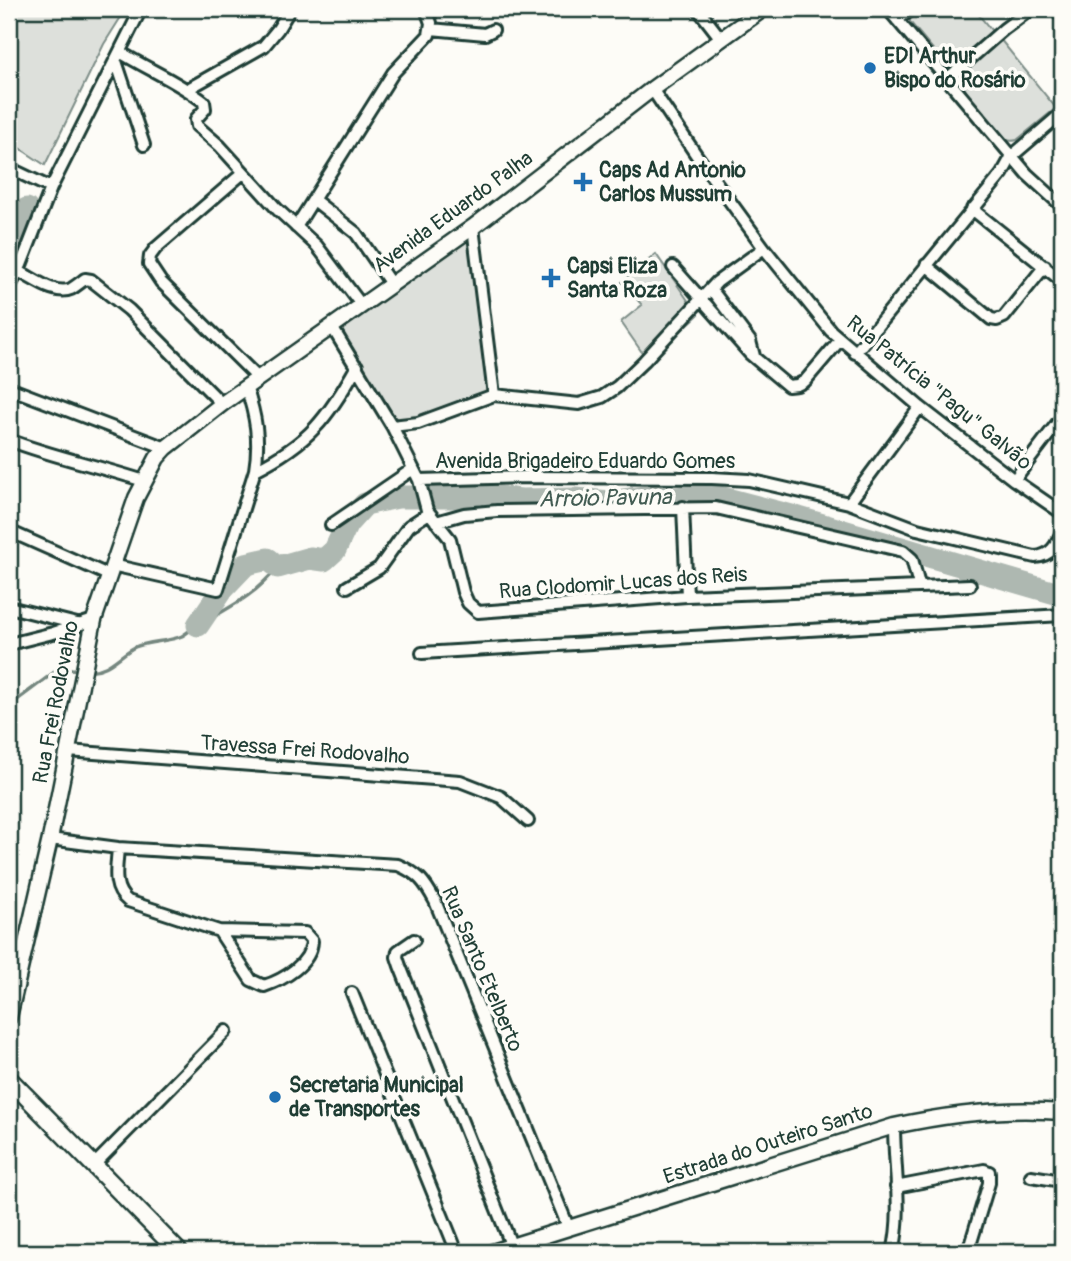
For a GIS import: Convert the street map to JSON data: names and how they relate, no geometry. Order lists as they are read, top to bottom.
{
  "streets": {
    "street": [
      "Avenida Eduardo Palha",
      "Rua Patrícia \"Pagu\" Galvão",
      "Avenida Brigadeiro Eduardo Gomes",
      "Rua Clodomir Lucas dos Reis",
      "Rua Frei Rodovalho",
      "Travessa Frei Rodovalho",
      "Rua Santo Etelberto",
      "Estrada do Outeiro Santo"
    ]
  },
  "crossings": [
    ["Avenida Eduardo Palha", "Rua Patrícia \"Pagu\" Galvão"],
    ["Avenida Eduardo Palha", "Rua Clodomir Lucas dos Reis"],
    ["Avenida Eduardo Palha", "Rua Frei Rodovalho"],
    ["Avenida Brigadeiro Eduardo Gomes", "Rua Clodomir Lucas dos Reis"],
    ["Rua Frei Rodovalho", "Travessa Frei Rodovalho"],
    ["Rua Frei Rodovalho", "Rua Santo Etelberto"],
    ["Rua Santo Etelberto", "Estrada do Outeiro Santo"]
  ],
  "water": ["Arroio Pavuna"],
  "places": {
    "other": ["EDI Arthur Bispo do Rosário", "Secretaria Municipal de Transportes"],
    "health": ["Caps Ad Antonio Carlos Mussum", "Capsi Eliza Santa Roza"]
  }
}
